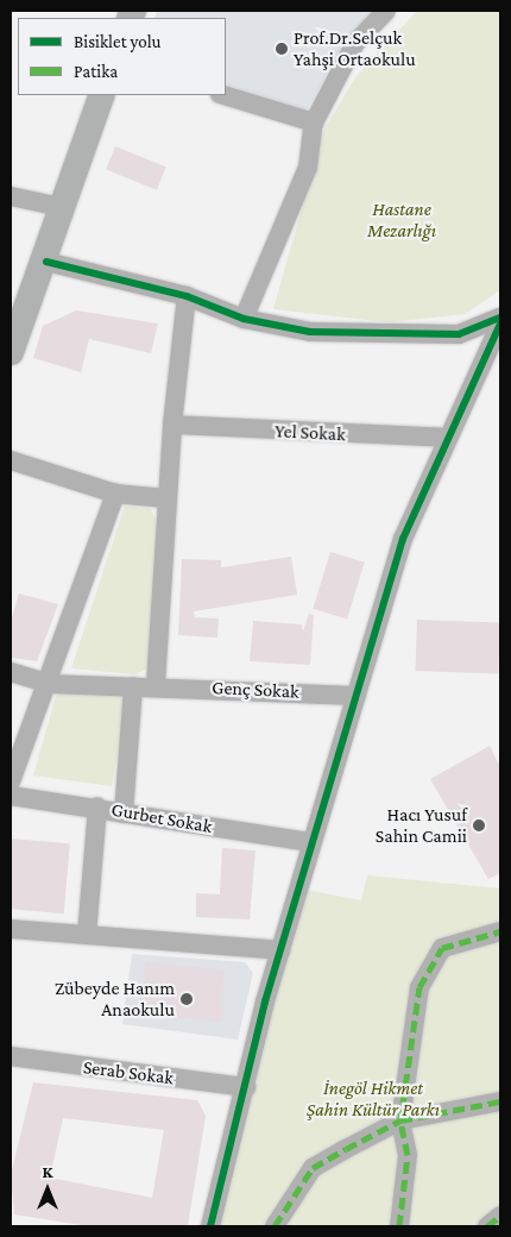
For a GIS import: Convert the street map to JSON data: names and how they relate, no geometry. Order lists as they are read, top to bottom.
{
  "streets": {
    "street": [
      "Yel Sokak",
      "Genç Sokak",
      "Gurbet Sokak",
      "Serab Sokak"
    ]
  },
  "parks": ["Hastane Mezarlığı", "İnegöl Hikmet Şahin Kültür Parkı"],
  "places": ["Prof.Dr.Selçuk Yahşi Ortaokulu", "Hacı Yusuf Sahin Camii", "Zübeyde Hanım Anaokulu"],
  "legend": ["Bisiklet yolu", "Patika"],
  "north": "top"
}
